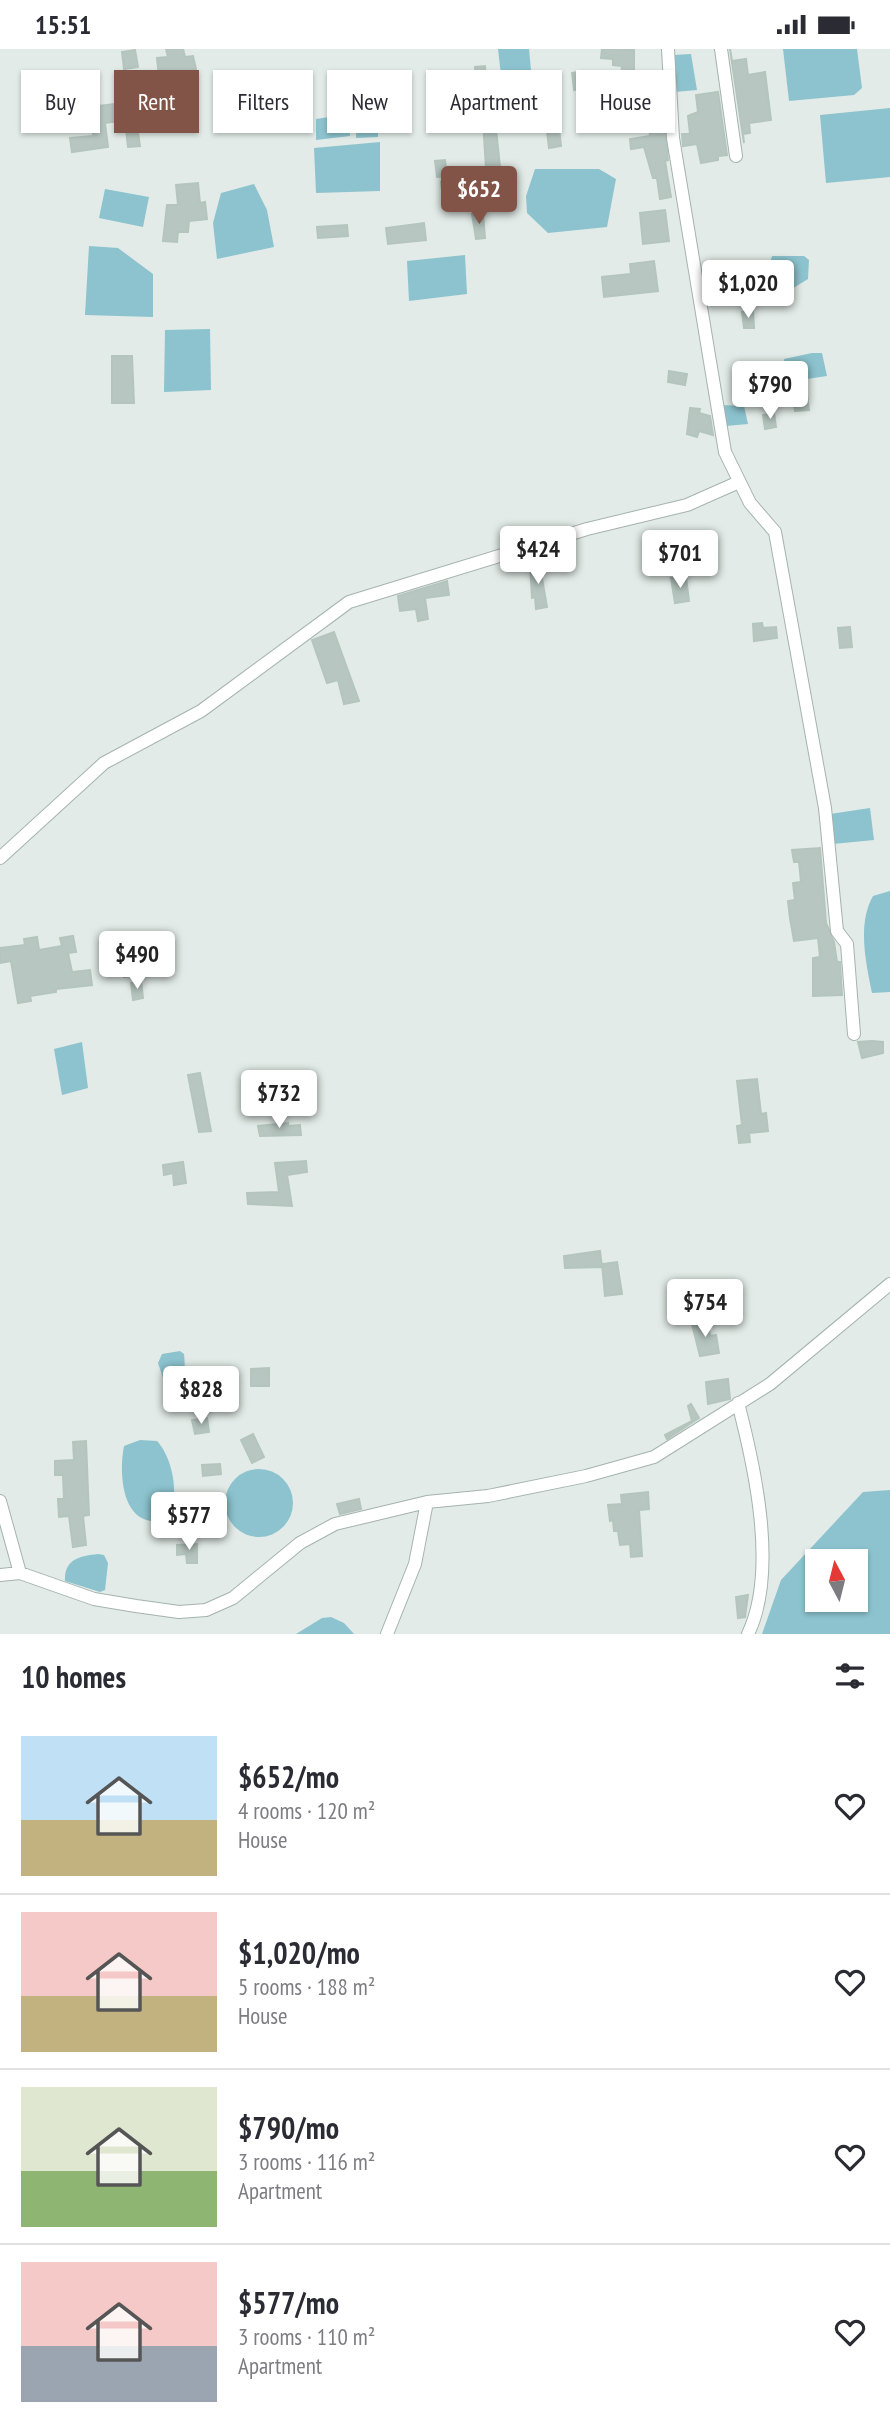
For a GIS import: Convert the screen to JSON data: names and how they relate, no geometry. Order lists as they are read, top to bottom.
{
  "north": "top",
  "page": {
    "status": "15:51",
    "chip": [
      "Buy",
      "Rent",
      "Filters",
      "New",
      "Apartment",
      "House"
    ],
    "price": [
      "$652",
      "$1,020",
      "$790",
      "$424",
      "$701",
      "$490",
      "$732",
      "$754",
      "$828",
      "$577"
    ],
    "heading": "10 homes",
    "list": [
      {
        "name": "$652/mo",
        "note": "4 rooms · 120 m² · House"
      },
      {
        "name": "$1,020/mo",
        "note": "5 rooms · 188 m² · House"
      },
      {
        "name": "$790/mo",
        "note": "3 rooms · 116 m² · Apartment"
      },
      {
        "name": "$577/mo",
        "note": "3 rooms · 110 m² · Apartment"
      }
    ]
  }
}
